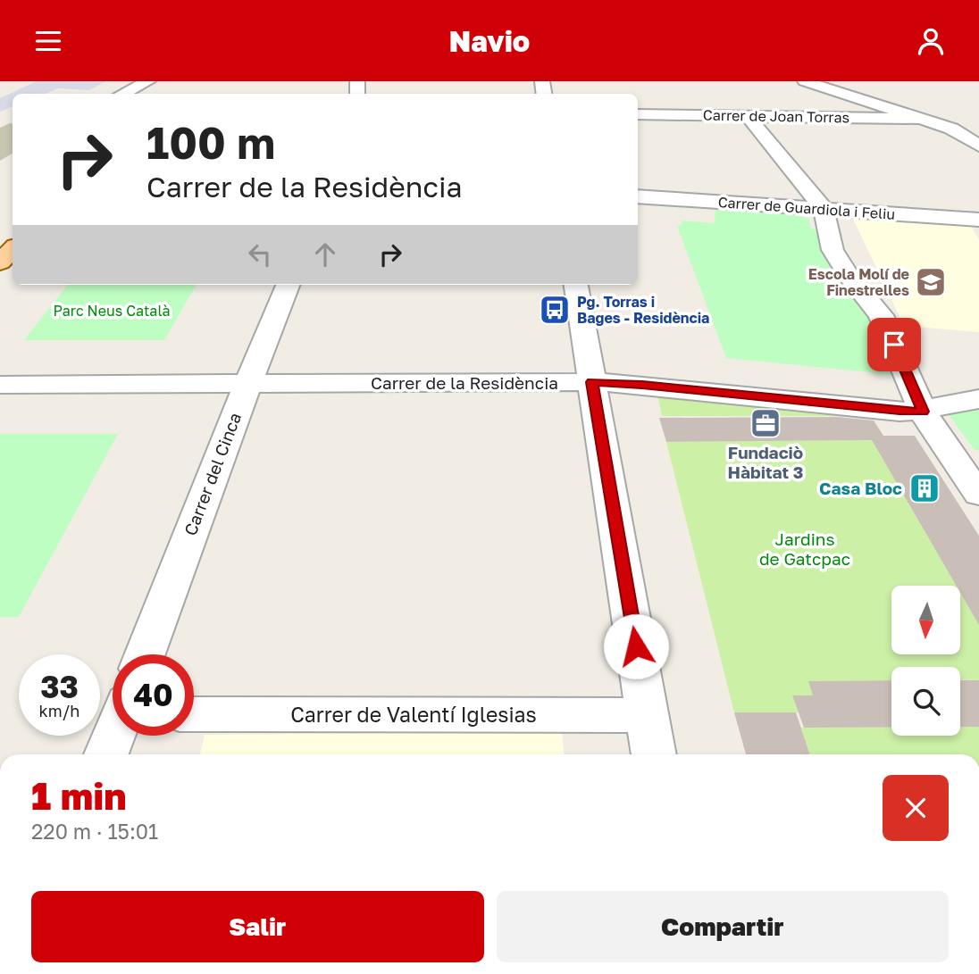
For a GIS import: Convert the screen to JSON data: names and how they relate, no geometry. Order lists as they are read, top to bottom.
{
  "streets": {
    "street": [
      "Carrer de Joan Torras",
      "Carrer de Guardiola i Feliu",
      "Carrer de la Residència",
      "Carrer del Cinca",
      "Carrer de Valentí Iglesias"
    ]
  },
  "crossings": [
    ["Carrer de la Residència", "Carrer del Cinca"]
  ],
  "parks": ["Parc Neus Català", "Jardins de Gatcpac"],
  "places": {
    "school or university": ["Escola Molí de Finestrelles"],
    "bus stop": ["Pg. Torras i Bages - Residència"],
    "office": ["Fundaciò Hàbitat 3"],
    "building": ["Casa Bloc"]
  },
  "north": "bottom",
  "page": {
    "header": "Navio",
    "turn": ["100 m", "Carrer de la Residència"],
    "speed": "33 km/h",
    "limit": "40",
    "heading": ["1 min", "220 m · 15:01"],
    "buttons": ["Salir", "Compartir"]
  }
}
